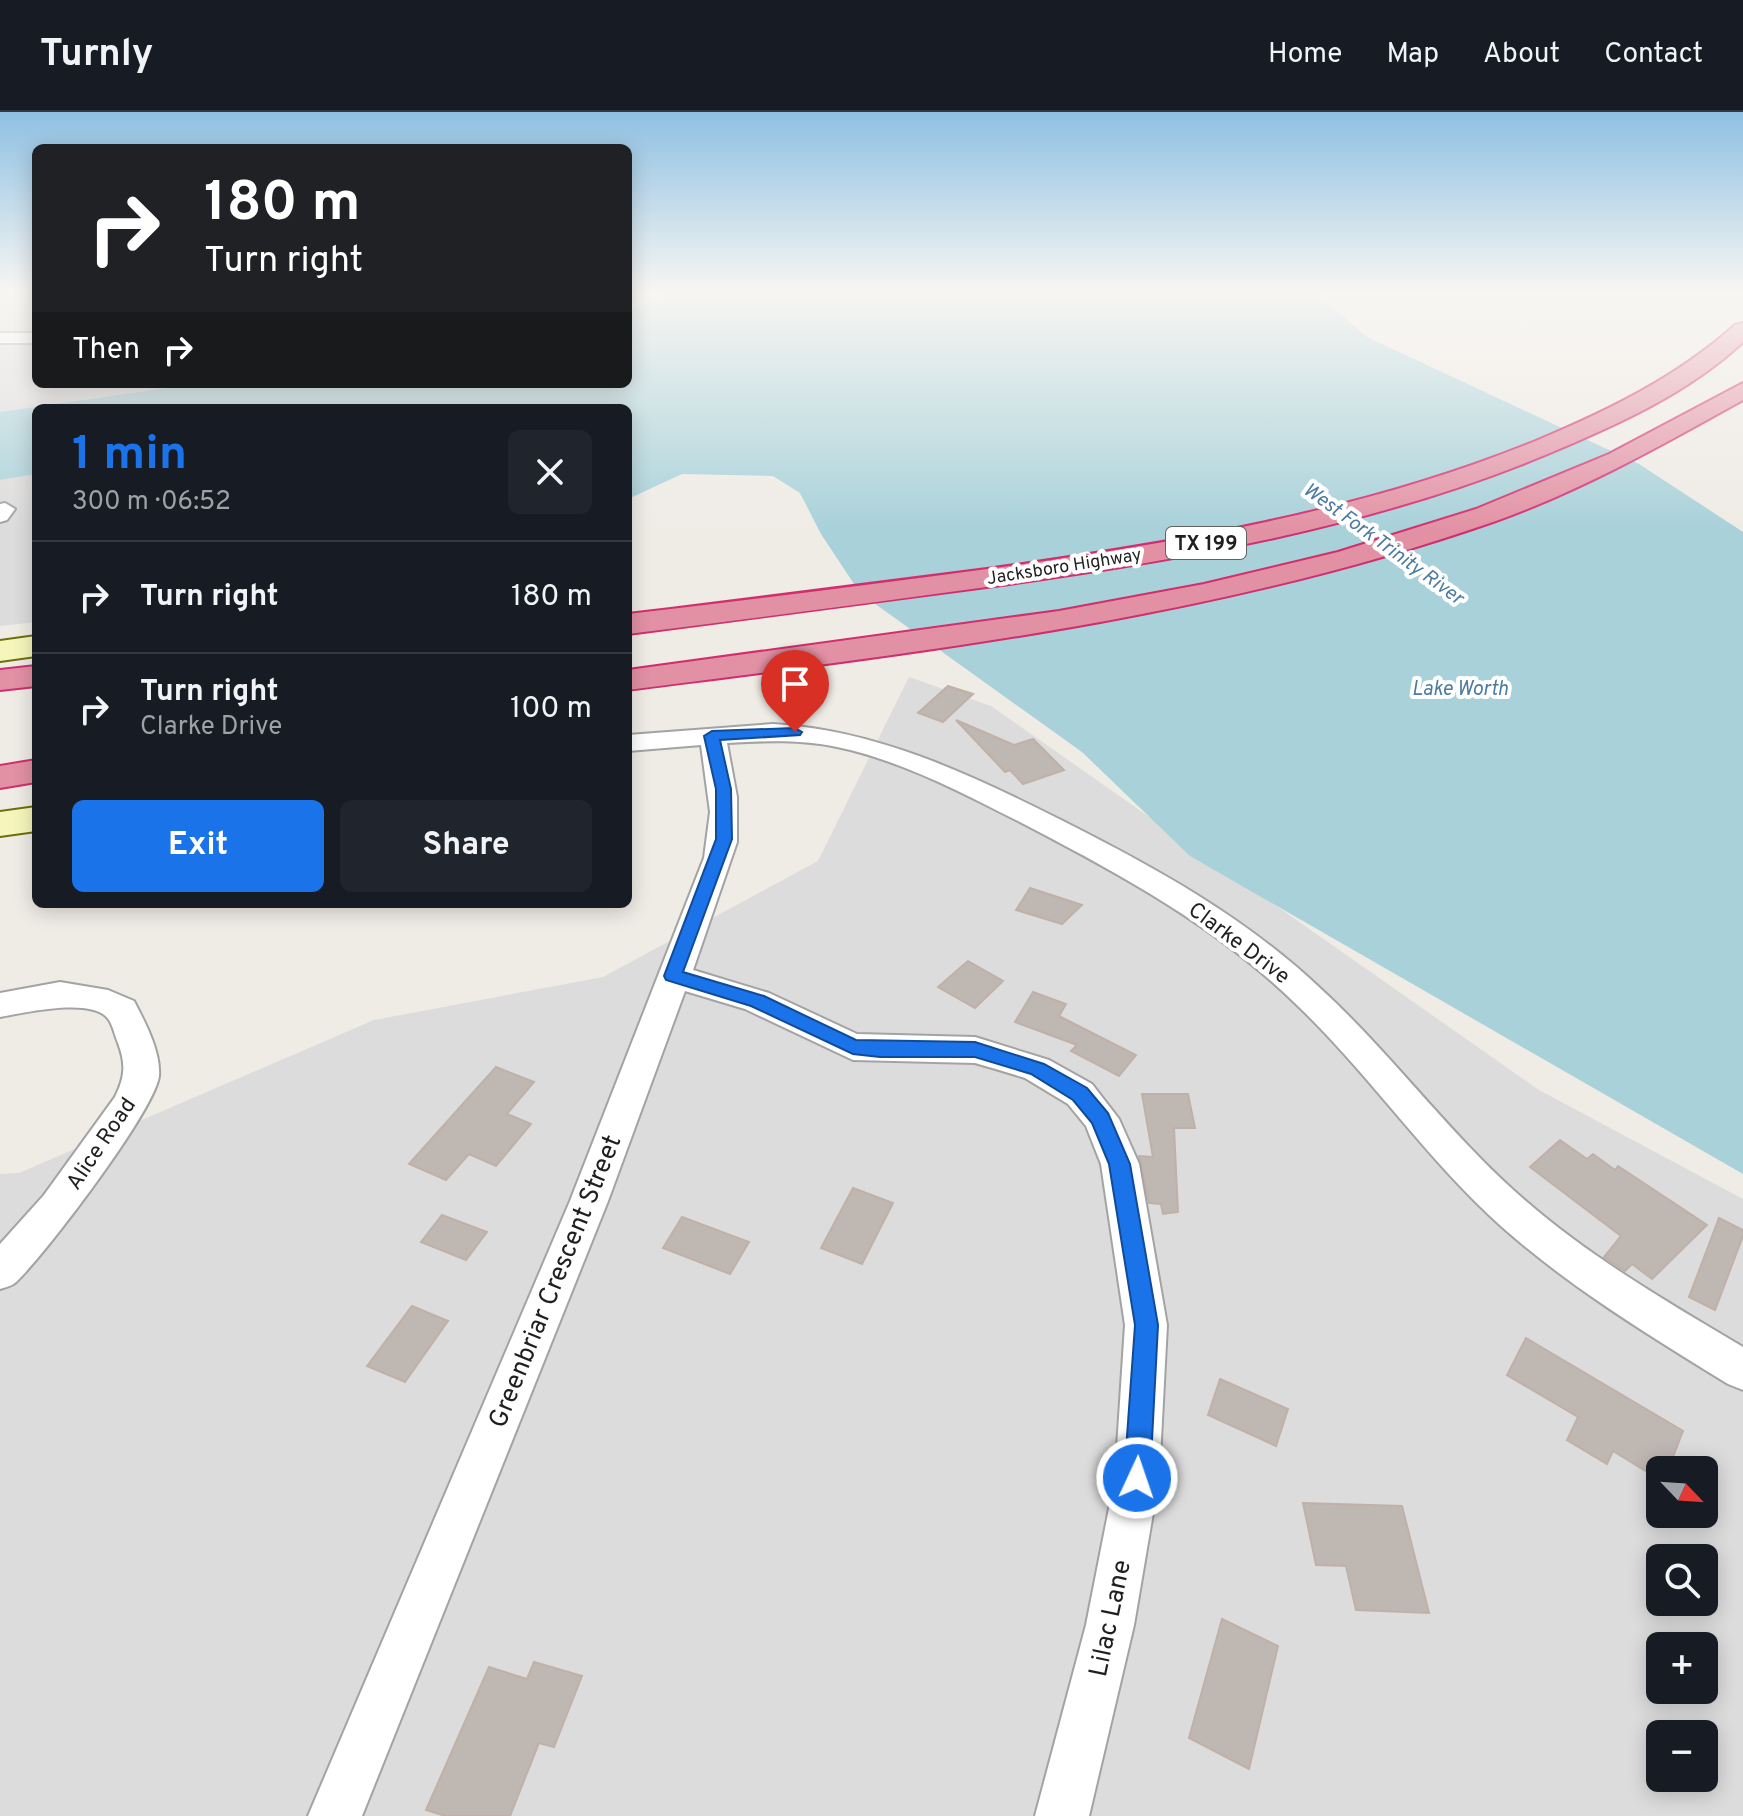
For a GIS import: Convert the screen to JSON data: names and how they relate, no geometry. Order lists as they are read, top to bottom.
{
  "streets": {
    "highway": ["TX 199", "Jacksboro Highway"],
    "street": [
      "Clarke Drive",
      "Alice Road",
      "Greenbriar Crescent Street",
      "Lilac Lane"
    ]
  },
  "crossings": [
    ["Clarke Drive", "Greenbriar Crescent Street"],
    ["Greenbriar Crescent Street", "Lilac Lane"]
  ],
  "water": ["West Fork Trinity River", "Lake Worth"],
  "north": "bottom right",
  "page": {
    "header": "Turnly",
    "nav": [
      "Home",
      "Map",
      "About",
      "Contact"
    ],
    "turn": ["180 m", "Turn right"],
    "then": "Then",
    "heading": ["1 min", "300 m · 06:52"],
    "list": [
      {
        "name": "Turn right",
        "value": "180 m"
      },
      {
        "name": "Turn right",
        "note": "Clarke Drive",
        "value": "100 m"
      }
    ],
    "buttons": ["Exit", "Share"],
    "map_buttons": ["+", "−"]
  }
}
